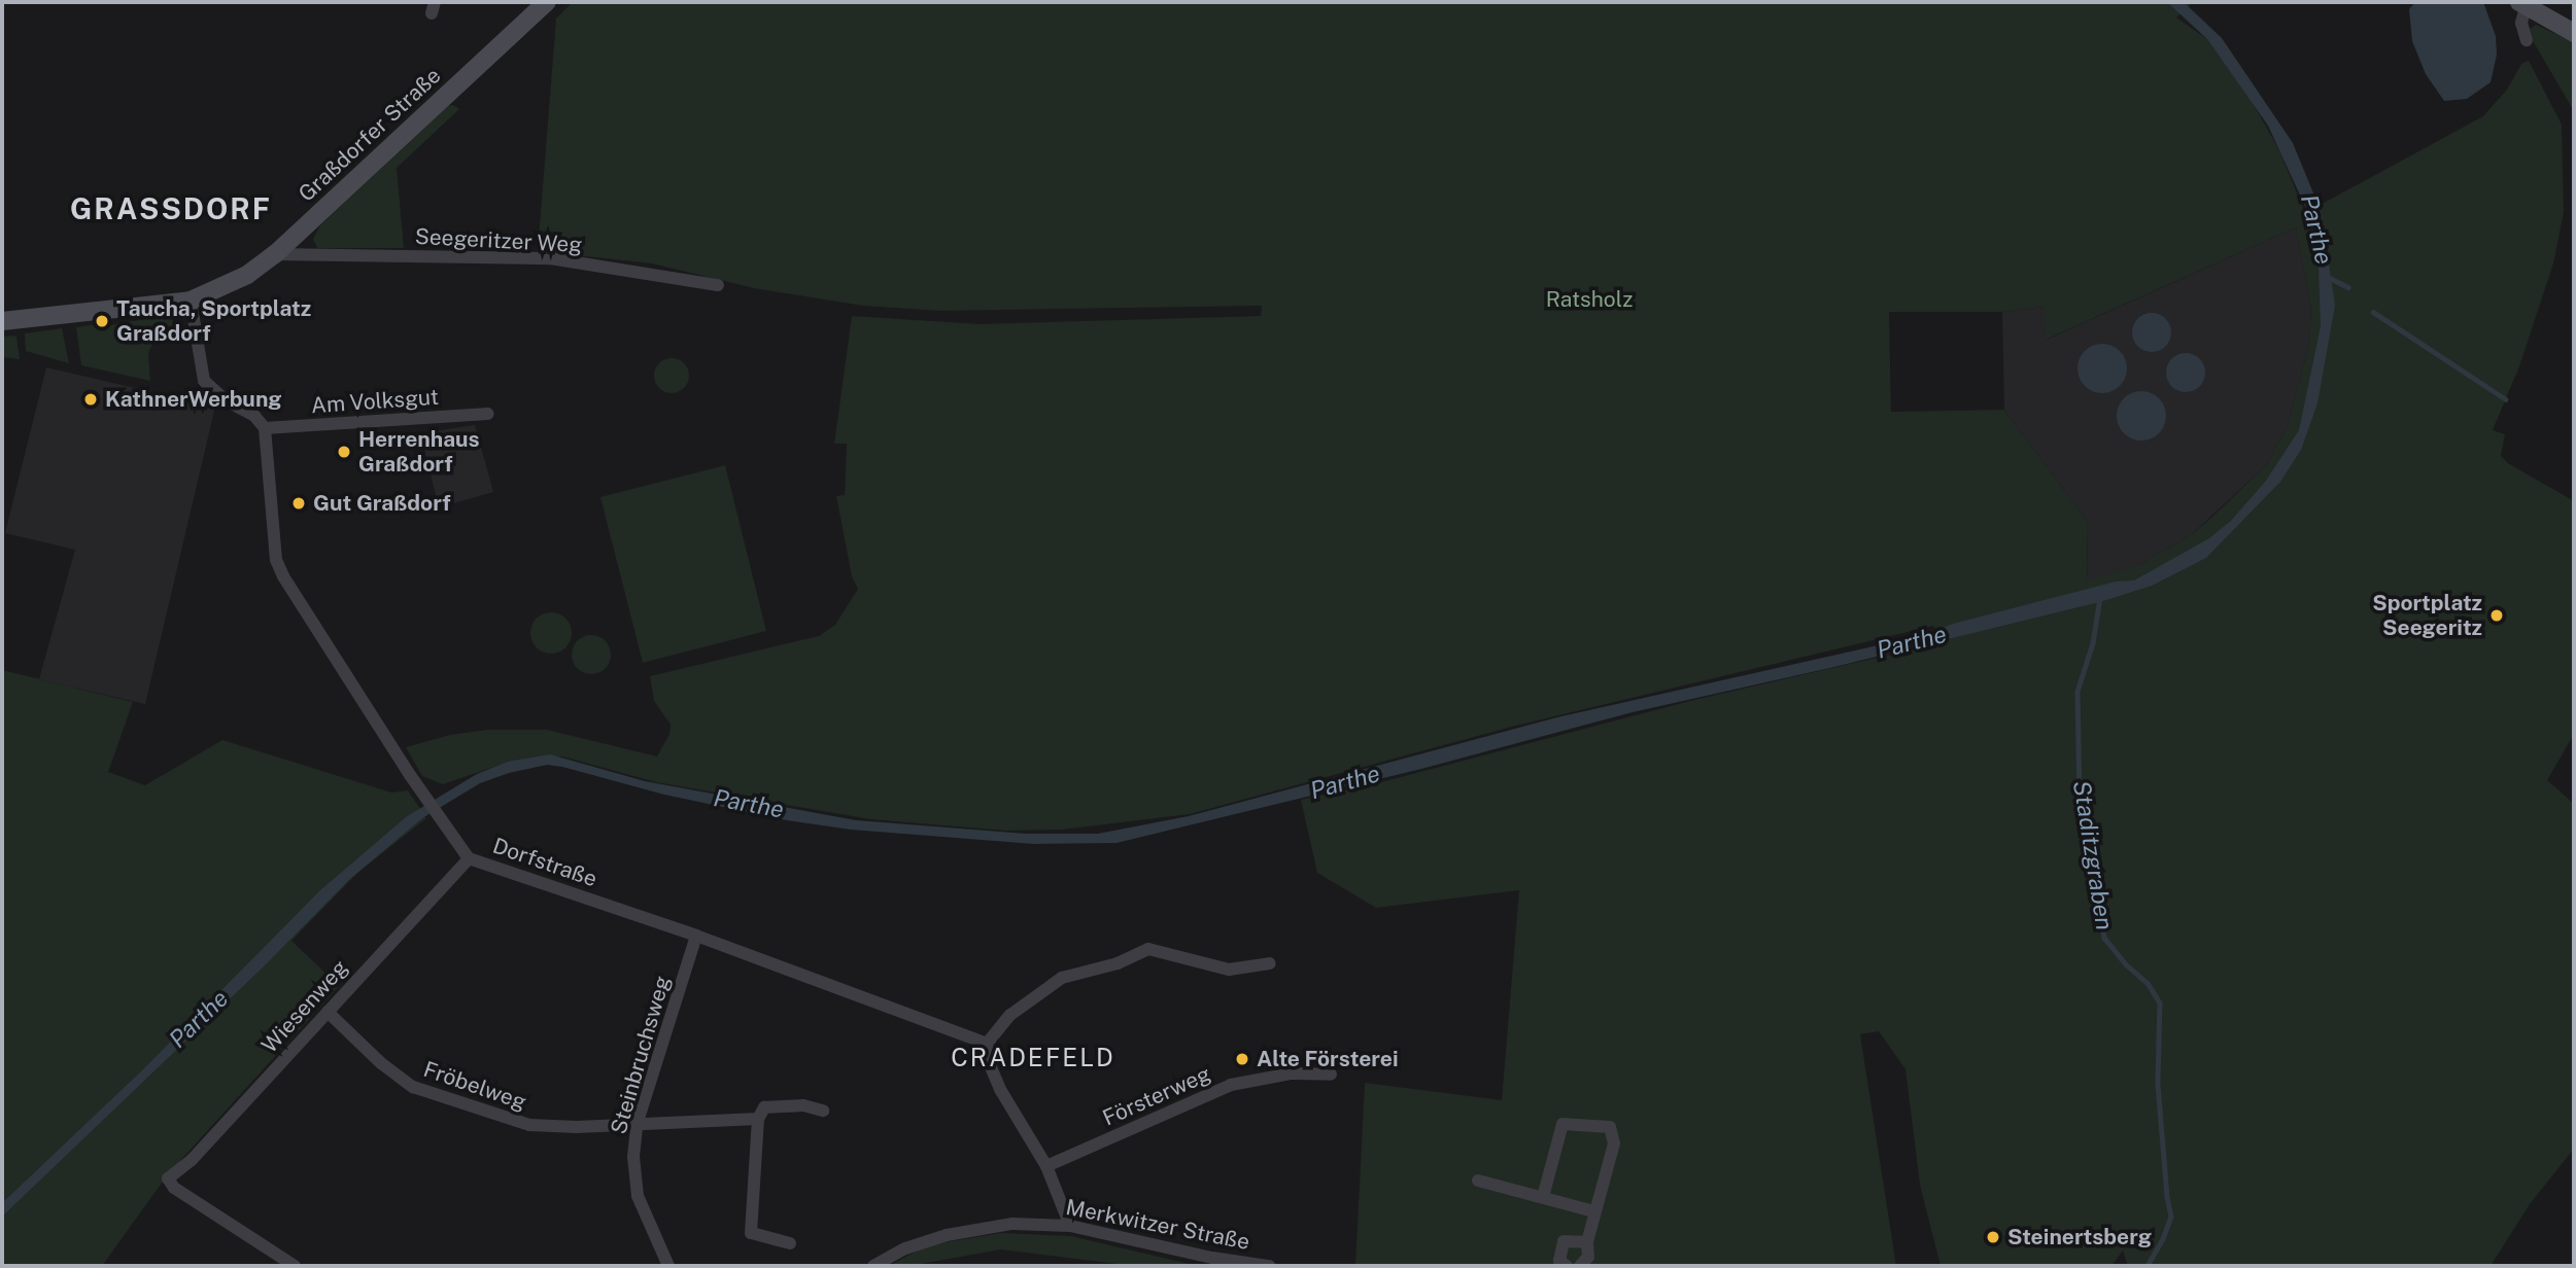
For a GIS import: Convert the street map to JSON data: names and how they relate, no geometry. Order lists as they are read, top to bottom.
{
  "streets": {
    "street": [
      "Graßdorfer Straße",
      "Seegeritzer Weg",
      "Am Volksgut",
      "Dorfstraße",
      "Wiesenweg",
      "Steinbruchsweg",
      "Fröbelweg",
      "Försterweg",
      "Merkwitzer Straße"
    ]
  },
  "crossings": [
    ["Graßdorfer Straße", "Seegeritzer Weg"],
    ["Am Volksgut", "Dorfstraße"],
    ["Dorfstraße", "Wiesenweg"],
    ["Dorfstraße", "Steinbruchsweg"],
    ["Wiesenweg", "Fröbelweg"],
    ["Steinbruchsweg", "Fröbelweg"]
  ],
  "districts": ["GRASSDORF", "CRADEFELD"],
  "water": ["Parthe", "Staditzgraben"],
  "parks": ["Ratsholz"],
  "places": [
    "Taucha, Sportplatz Graßdorf",
    "KathnerWerbung",
    "Herrenhaus Graßdorf",
    "Gut Graßdorf",
    "Sportplatz Seegeritz",
    "Alte Försterei",
    "Steinertsberg"
  ]
}
